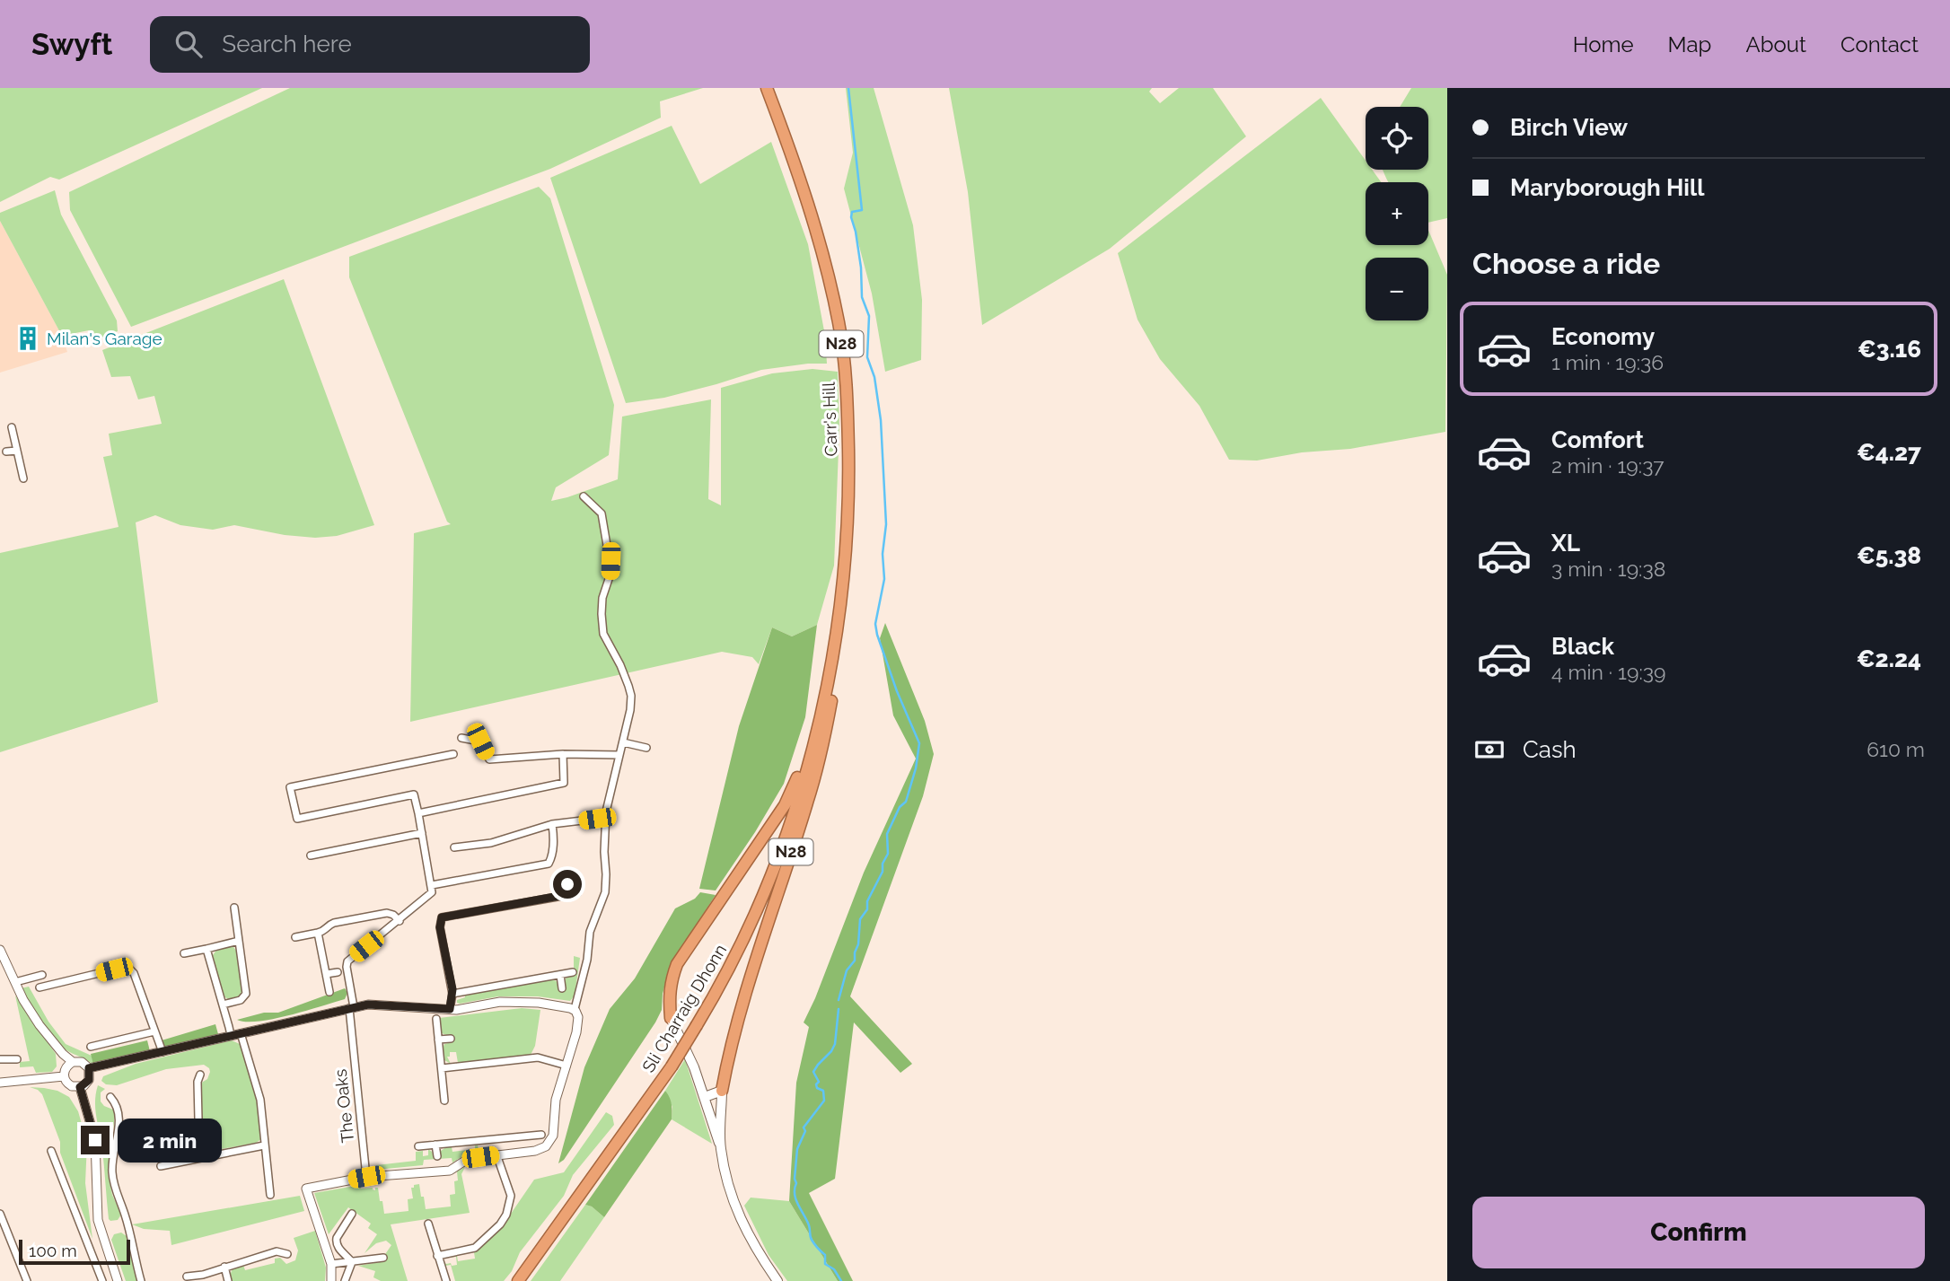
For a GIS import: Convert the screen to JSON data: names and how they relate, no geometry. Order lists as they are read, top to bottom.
{
  "streets": {
    "highway": ["N28", "Carr's Hill", "Sli Charraig Dhonn"],
    "street": ["The Oaks"]
  },
  "crossings": [
    ["N28", "Carr's Hill"],
    ["N28", "Sli Charraig Dhonn"],
    ["Carr's Hill", "Sli Charraig Dhonn"]
  ],
  "places": {
    "building": ["Milan's Garage"]
  },
  "scale_bar": "100 m",
  "page": {
    "header": "Swyft",
    "search": "Search here",
    "nav": [
      "Home",
      "Map",
      "About",
      "Contact"
    ],
    "banner": ["Birch View", "Maryborough Hill"],
    "map_buttons": ["+", "−"],
    "heading": "Choose a ride",
    "list": [
      {
        "name": "Economy",
        "note": "1 min · 19:36",
        "value": "€3.16"
      },
      {
        "name": "Comfort",
        "note": "2 min · 19:37",
        "value": "€4.27"
      },
      {
        "name": "XL",
        "note": "3 min · 19:38",
        "value": "€5.38"
      },
      {
        "name": "Black",
        "note": "4 min · 19:39",
        "value": "€2.24"
      }
    ],
    "pay": ["Cash", "610 m"],
    "bubble": "2 min",
    "buttons": "Confirm",
    "scale": "100 m"
  }
}
